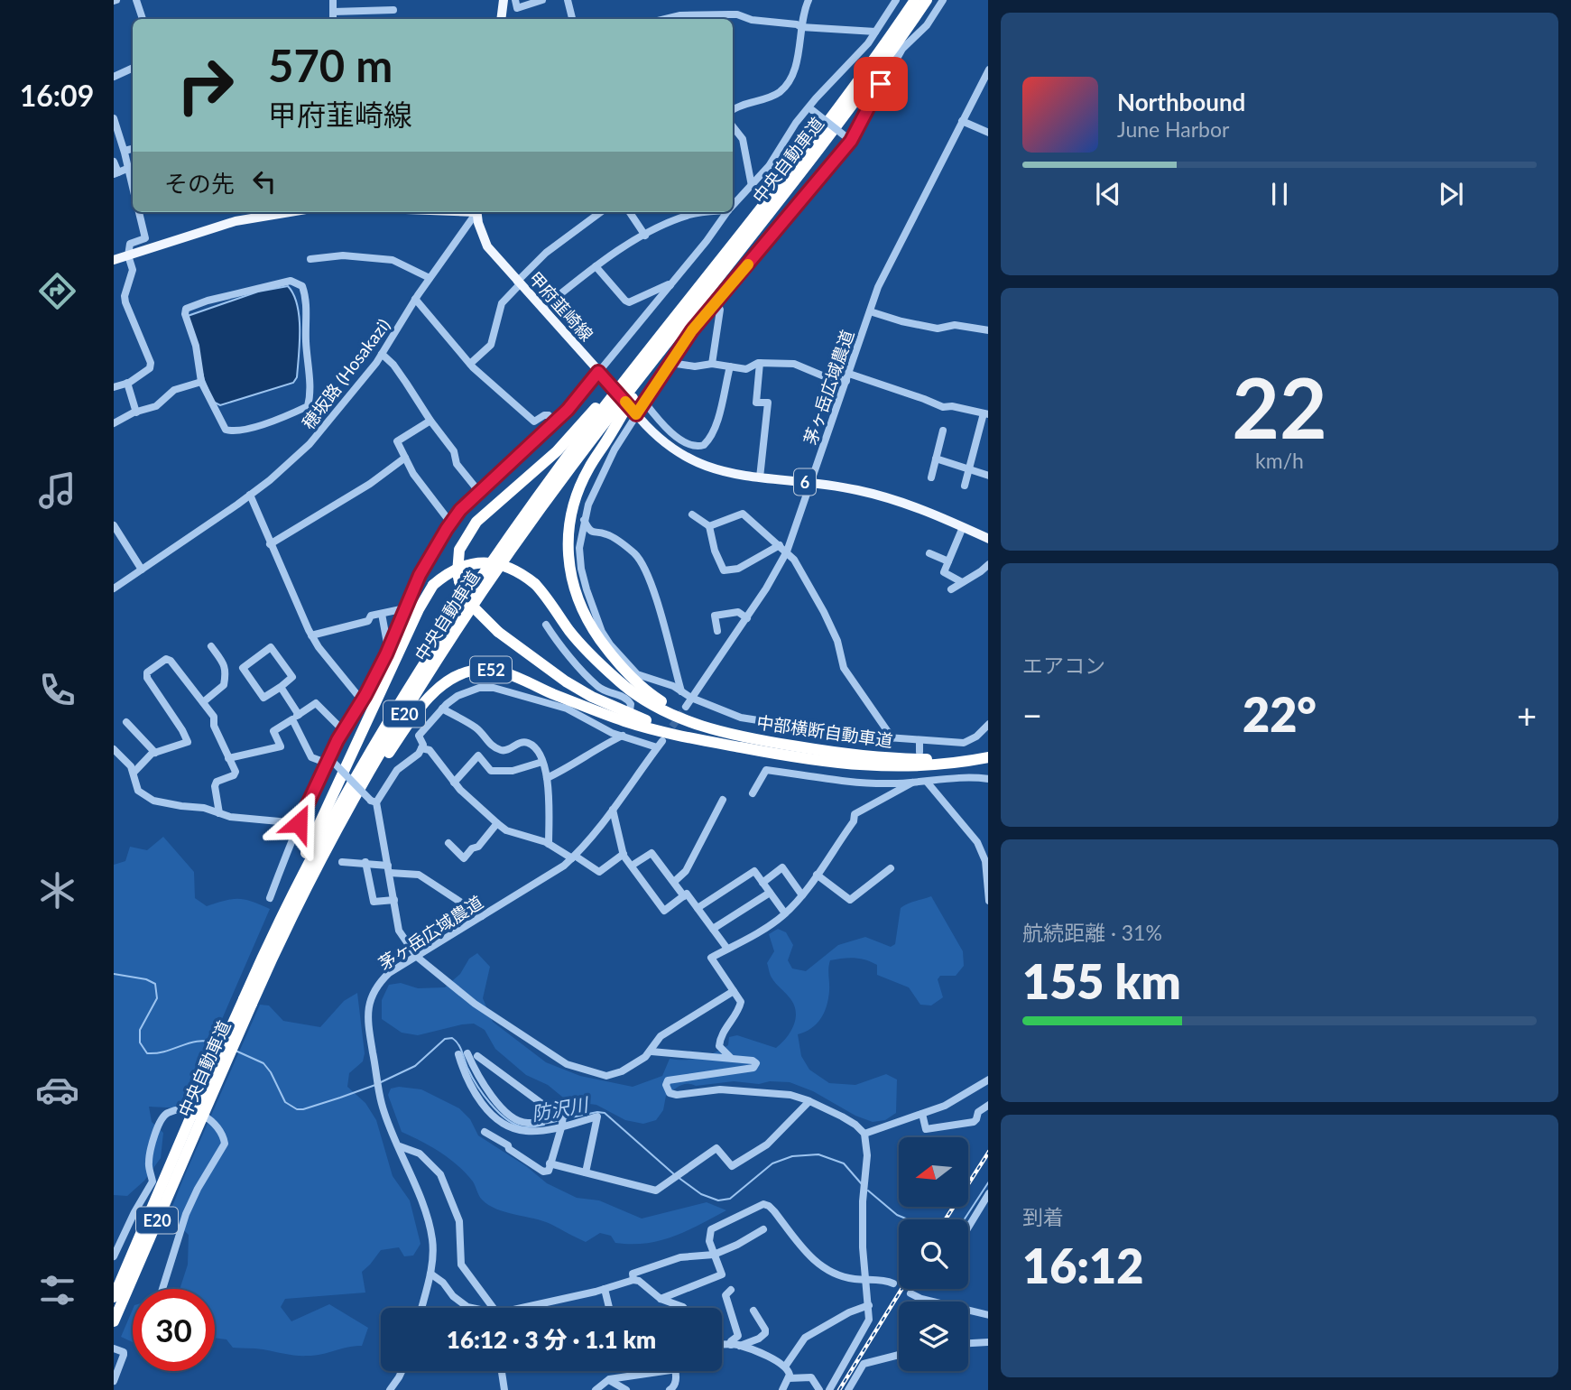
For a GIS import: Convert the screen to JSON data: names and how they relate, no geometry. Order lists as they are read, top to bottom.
{
  "streets": {
    "highway": [
      "中央自動車道",
      "E52",
      "E20",
      "中部横断自動車道"
    ],
    "main road": ["甲府韮崎線", "6"],
    "street": ["穂坂路 (Hosakazi)", "茅ヶ岳広域農道"]
  },
  "crossings": [
    ["中央自動車道", "E52"],
    ["甲府韮崎線", "茅ヶ岳広域農道"],
    ["E52", "中部横断自動車道"]
  ],
  "water": ["防沢川"],
  "north": "left",
  "page": {
    "tabs": "16:09",
    "turn": ["570 m", "甲府韮崎線"],
    "song": ["Northbound", "June Harbor"],
    "then": "その先",
    "tile": [
      ["22", "km/h"],
      "エアコン",
      ["航続距離 · 31%", "155 km"],
      ["到着", "16:12"]
    ],
    "heat": ["−", "22°", "+"],
    "limit": "30",
    "trip": "16:12 · 3 分 · 1.1 km"
  }
}
